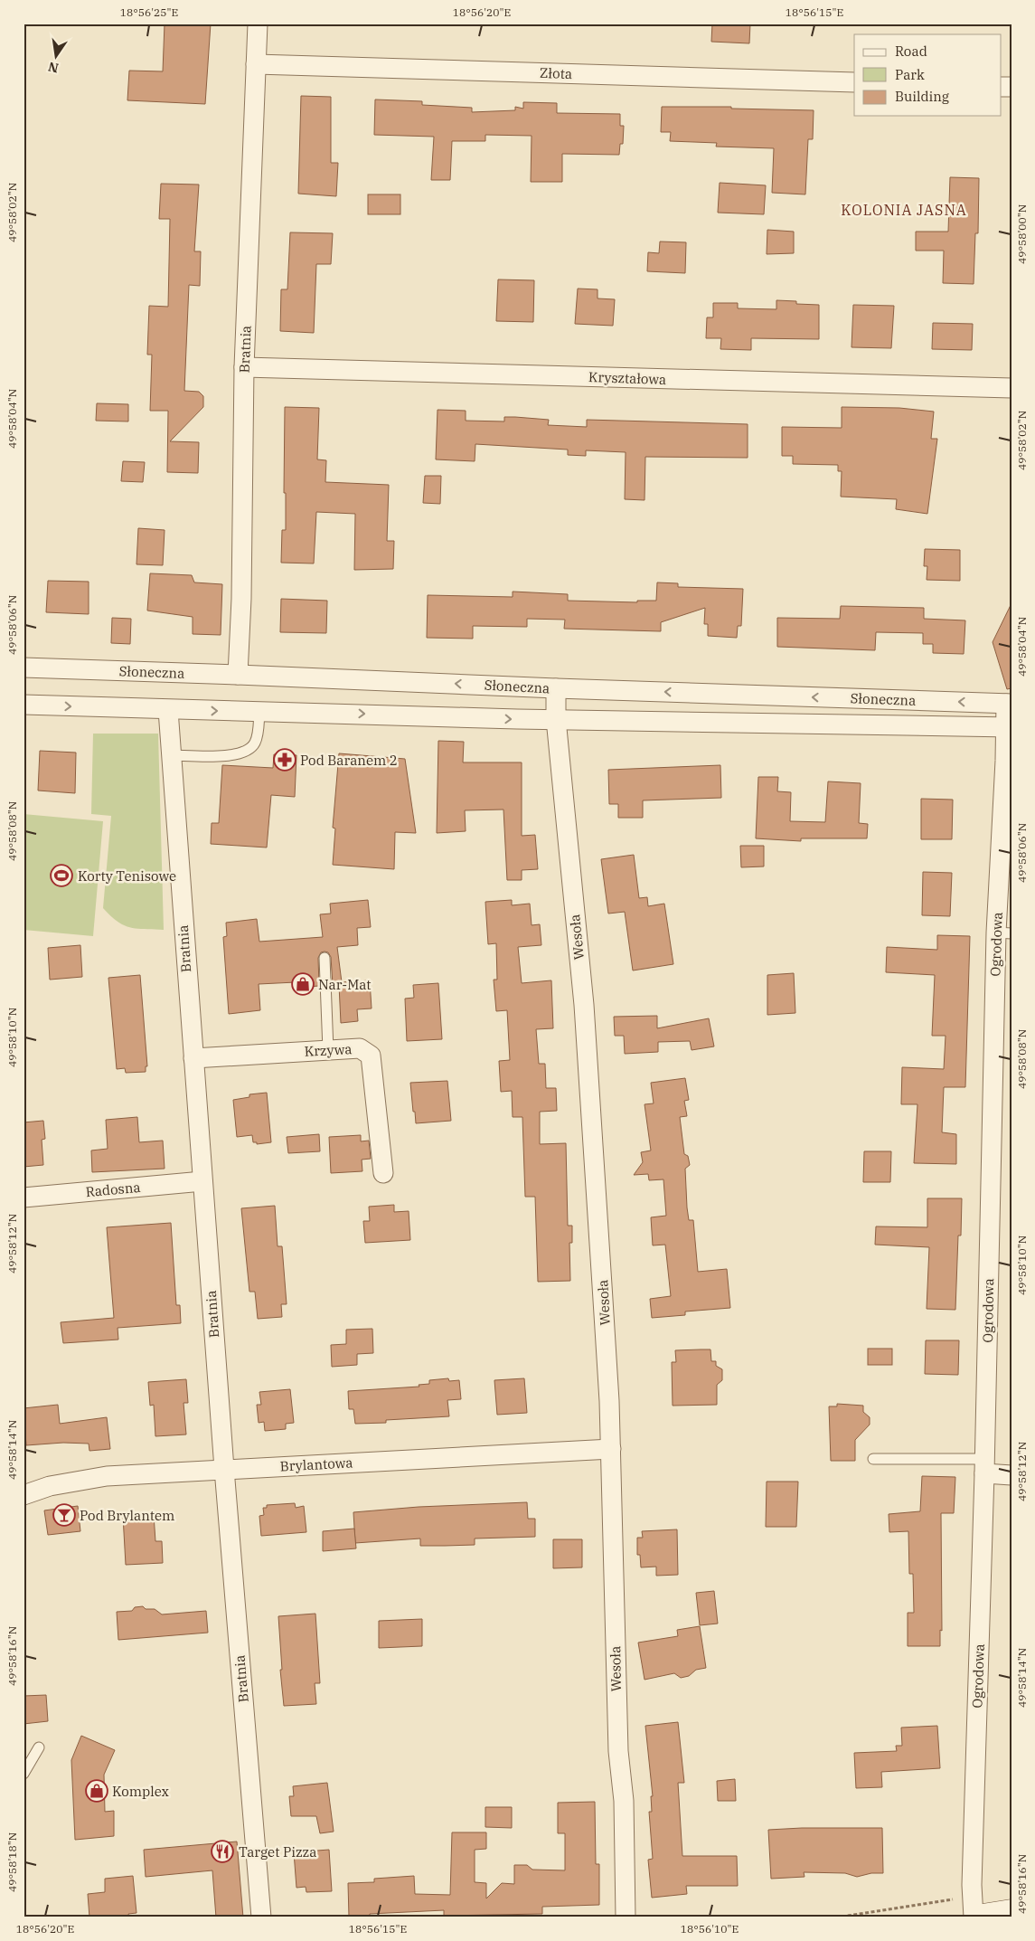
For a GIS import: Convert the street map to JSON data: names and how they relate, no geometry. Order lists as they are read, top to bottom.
{
  "streets": {
    "street": [
      "Złota",
      "Bratnia",
      "Kryształowa",
      "Słoneczna",
      "Wesoła",
      "Ogrodowa",
      "Krzywa",
      "Radosna",
      "Brylantowa"
    ]
  },
  "crossings": [
    ["Złota", "Bratnia"],
    ["Bratnia", "Kryształowa"],
    ["Bratnia", "Słoneczna"],
    ["Bratnia", "Krzywa"],
    ["Bratnia", "Radosna"],
    ["Bratnia", "Brylantowa"],
    ["Słoneczna", "Wesoła"],
    ["Słoneczna", "Ogrodowa"],
    ["Wesoła", "Brylantowa"]
  ],
  "districts": ["KOLONIA JASNA"],
  "places": {
    "pharmacy": ["Pod Baranem 2"],
    "sports": ["Korty Tenisowe"],
    "shop": ["Nar-Mat", "Komplex"],
    "bar": ["Pod Brylantem"],
    "restaurant": ["Target Pizza"]
  },
  "legend": ["Road", "Park", "Building"],
  "north": "bottom",
  "coordinates": [
    "18°56'25\"E",
    "18°56'20\"E",
    "18°56'15\"E",
    "49°58'02\"N",
    "49°58'00\"N",
    "49°58'04\"N",
    "49°58'06\"N",
    "49°58'08\"N",
    "49°58'10\"N",
    "49°58'12\"N",
    "49°58'14\"N",
    "49°58'16\"N",
    "49°58'18\"N",
    "18°56'10\"E"
  ]
}
